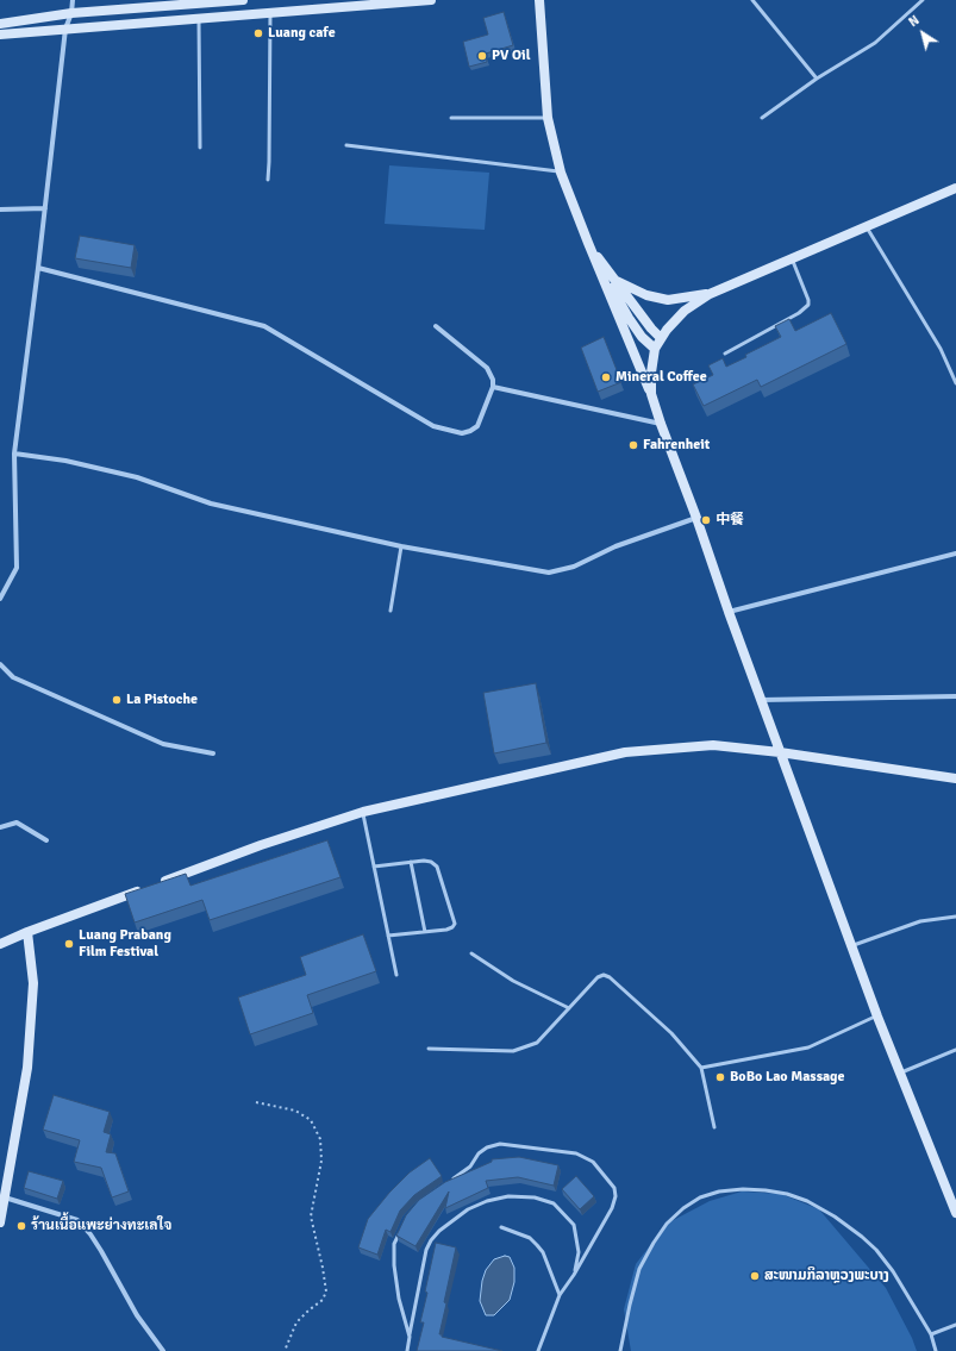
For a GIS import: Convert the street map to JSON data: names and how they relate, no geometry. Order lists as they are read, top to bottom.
{
  "places": [
    "Luang cafe",
    "PV Oil",
    "Mineral Coffee",
    "Fahrenheit",
    "中餐",
    "La Pistoche",
    "Luang Prabang Film Festival",
    "BoBo Lao Massage",
    "ร้านเนื้อแพะย่างทะเลใจ",
    "ສະໜາມກິລາຫຼວງພະບາງ"
  ],
  "north": "top left"
}
